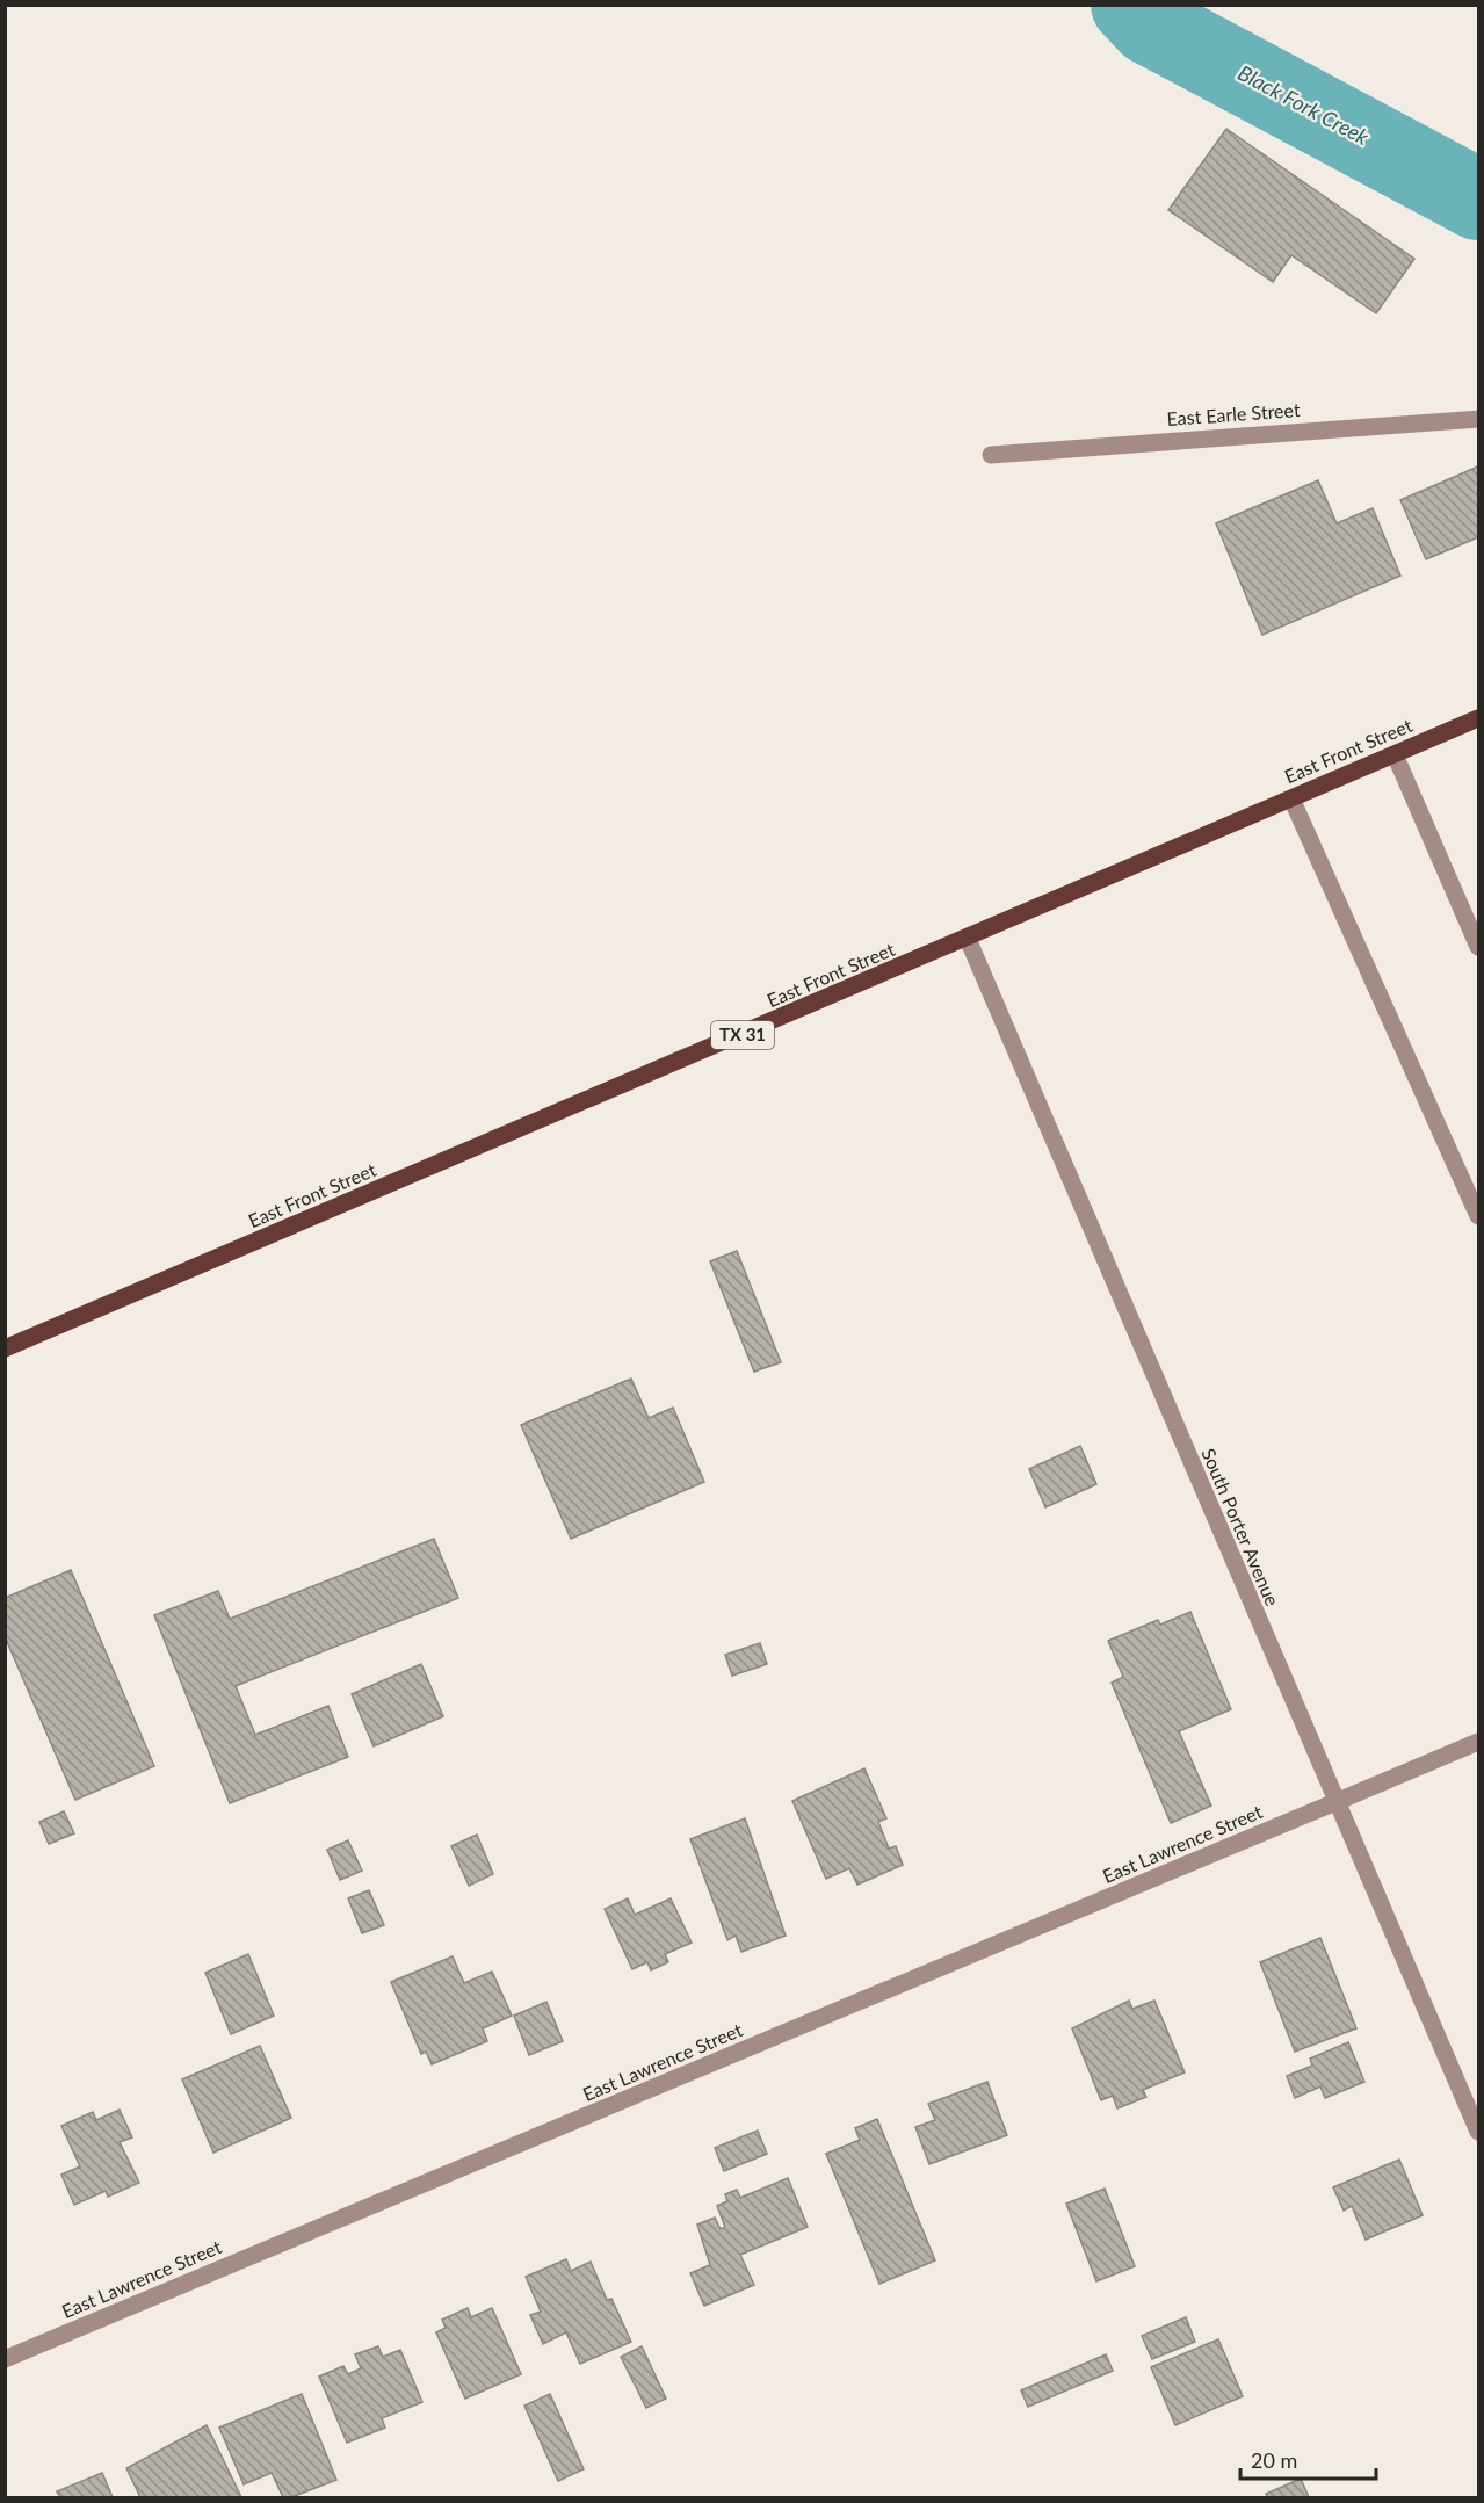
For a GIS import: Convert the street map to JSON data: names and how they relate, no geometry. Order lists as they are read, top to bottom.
{
  "streets": {
    "main road": ["East Front Street", "TX 31"],
    "street": ["East Earle Street", "South Porter Avenue", "East Lawrence Street"]
  },
  "crossings": [
    ["East Front Street", "South Porter Avenue"],
    ["South Porter Avenue", "East Lawrence Street"]
  ],
  "water": ["Black Fork Creek"],
  "scale_bar": "20 m"
}
